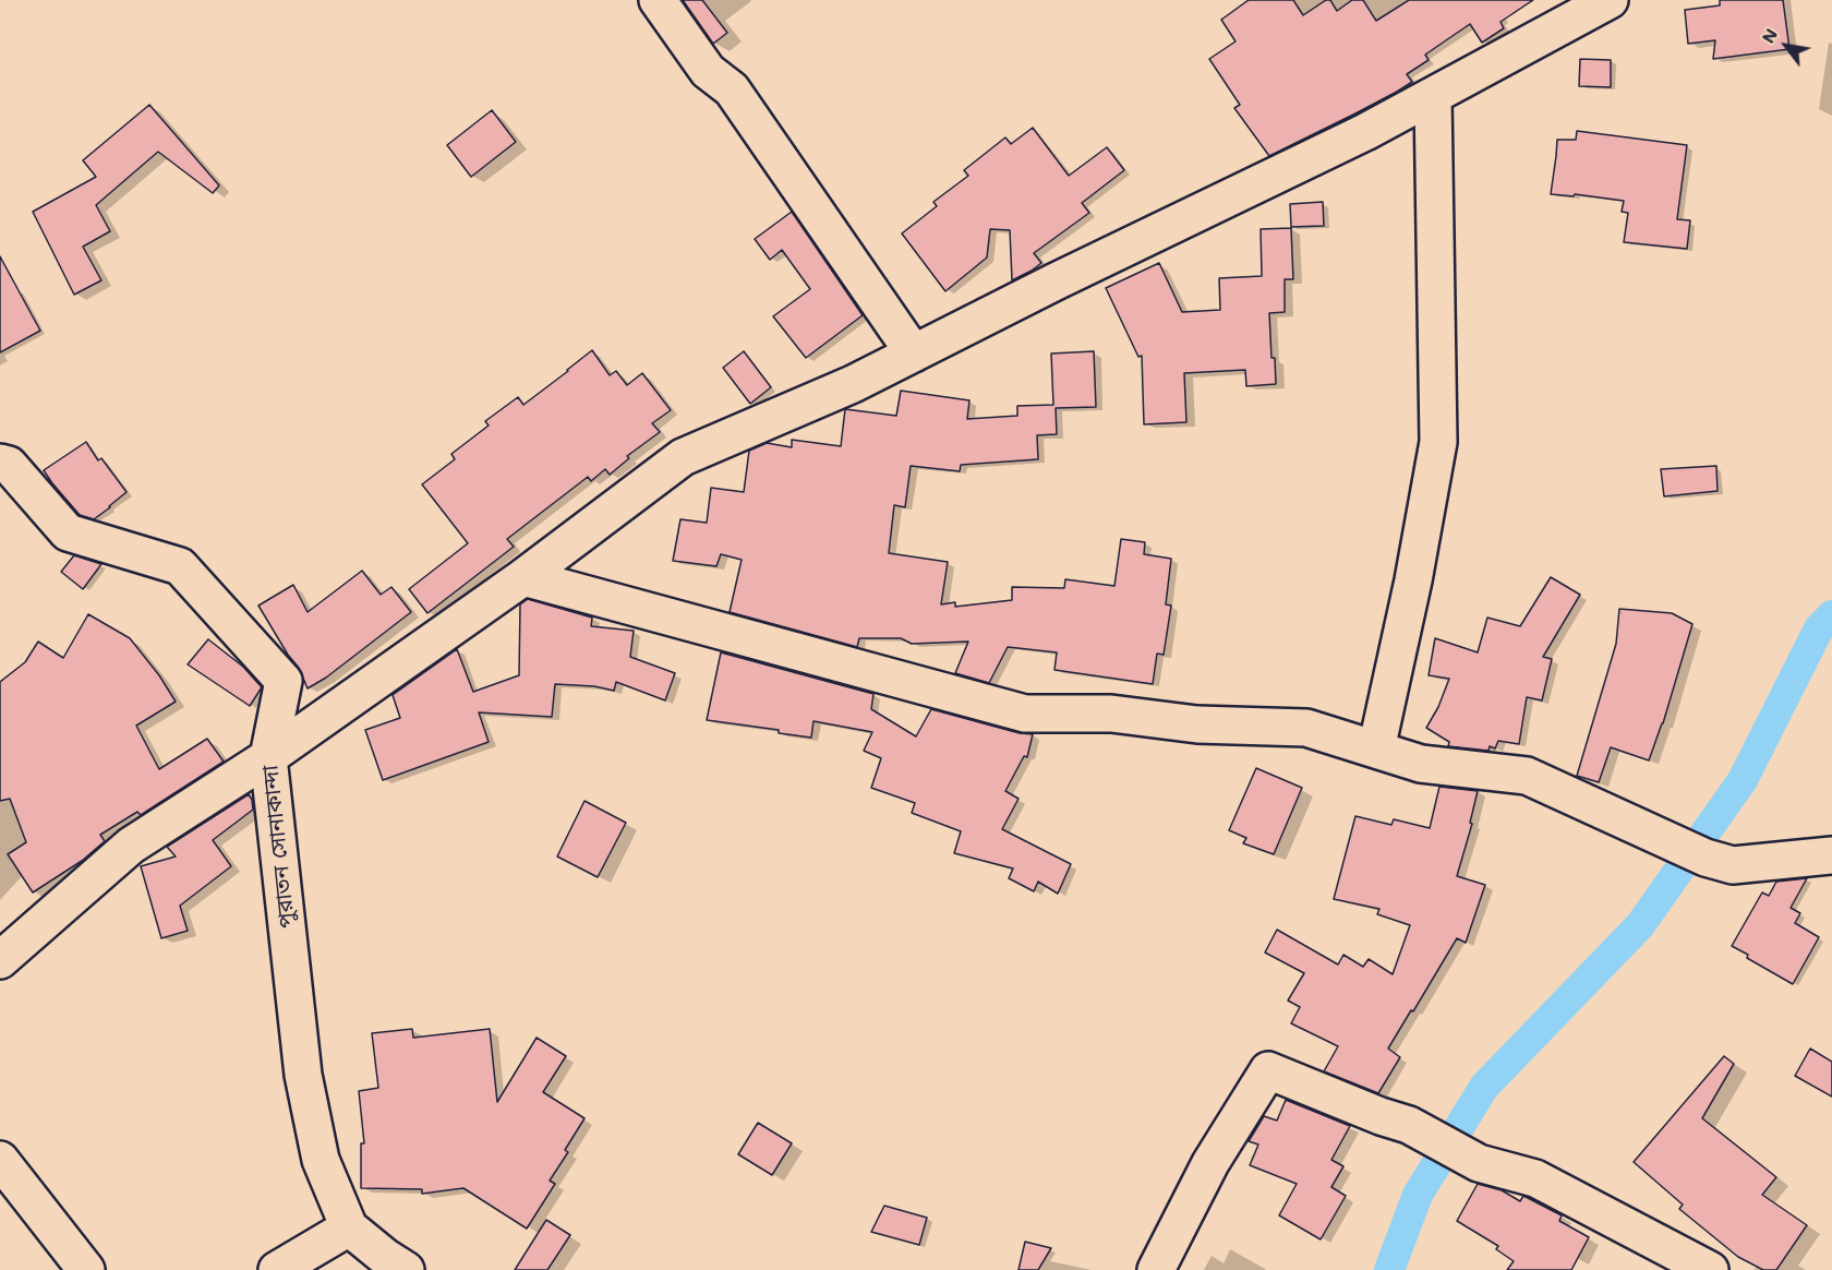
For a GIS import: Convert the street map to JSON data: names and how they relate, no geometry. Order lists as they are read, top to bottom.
{
  "streets": {
    "street": ["পুরাতন সোনাকান্দা"]
  },
  "north": "top left"
}
